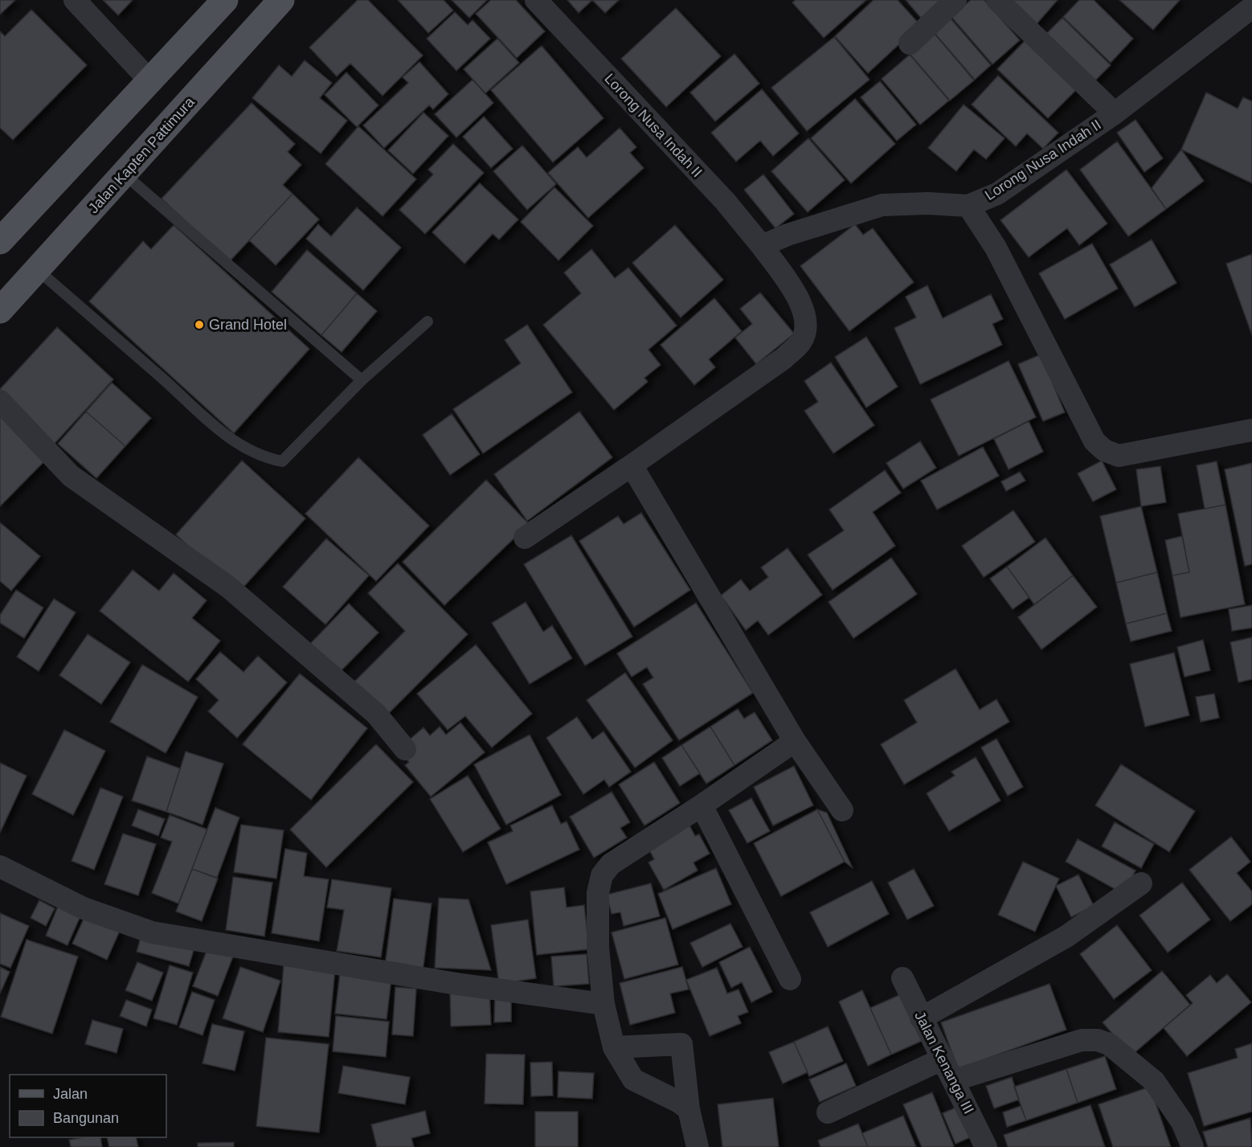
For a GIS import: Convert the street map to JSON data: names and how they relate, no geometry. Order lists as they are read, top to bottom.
{
  "streets": {
    "main road": ["Jalan Kapten Pattimura"],
    "street": ["Lorong Nusa Indah II", "Jalan Kenanga III"]
  },
  "places": ["Grand Hotel"],
  "legend": ["Jalan", "Bangunan"]
}
